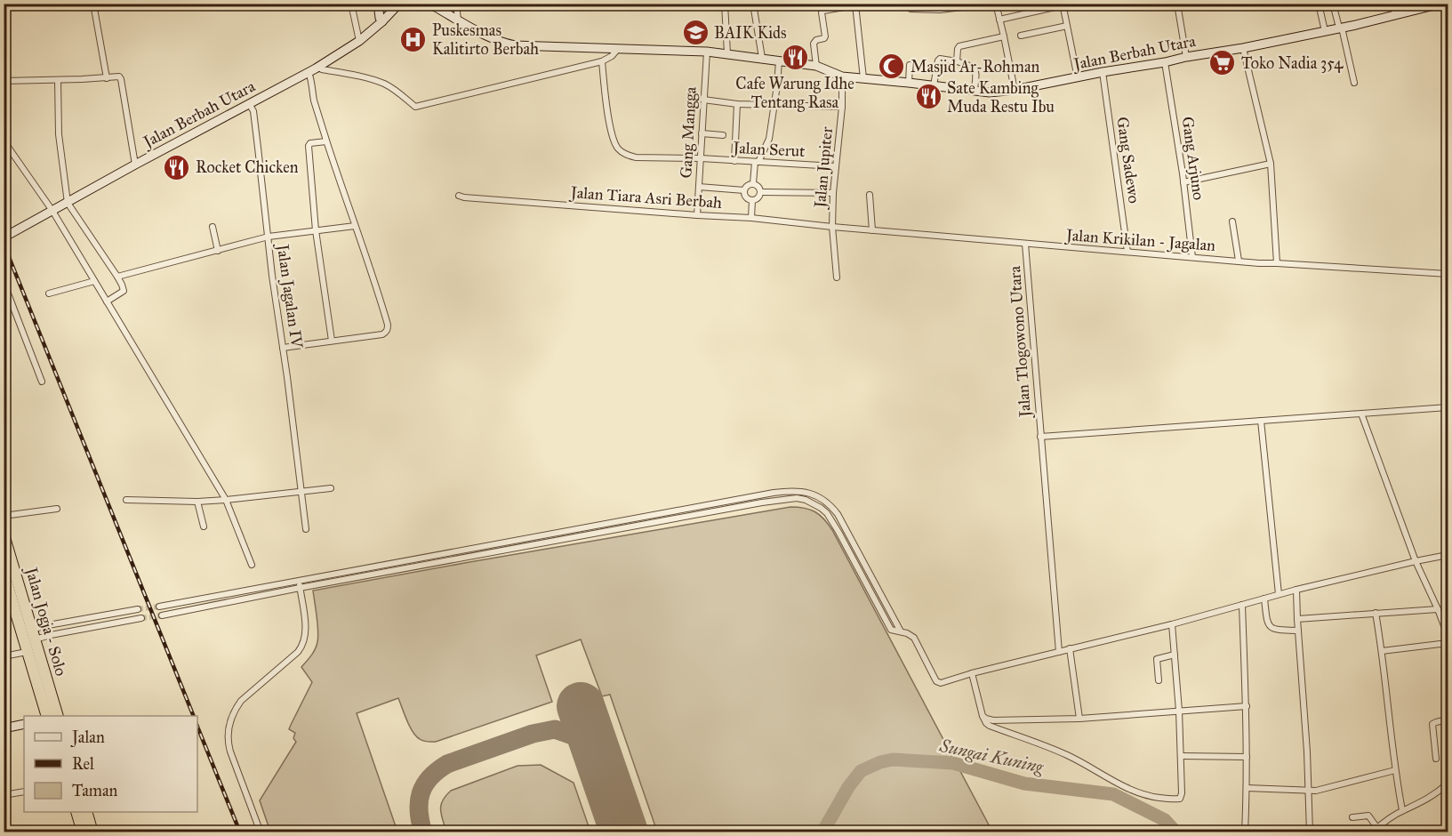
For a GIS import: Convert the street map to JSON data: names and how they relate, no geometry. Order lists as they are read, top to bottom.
{
  "streets": {
    "highway": ["Jalan Jogja - Solo"],
    "main road": ["Jalan Berbah Utara"],
    "street": [
      "Gang Mangga",
      "Jalan Serut",
      "Gang Arjuno",
      "Gang Sadewo",
      "Jalan Jupiter",
      "Jalan Tiara Asri Berbah",
      "Jalan Krikilan - Jagalan",
      "Jalan Jagalan IV",
      "Jalan Tlogowono Utara"
    ]
  },
  "crossings": [
    ["Jalan Berbah Utara", "Gang Mangga"],
    ["Jalan Berbah Utara", "Gang Arjuno"],
    ["Jalan Berbah Utara", "Gang Sadewo"],
    ["Jalan Berbah Utara", "Jalan Jupiter"],
    ["Jalan Berbah Utara", "Jalan Jagalan IV"],
    ["Gang Mangga", "Jalan Serut"],
    ["Gang Mangga", "Jalan Tiara Asri Berbah"],
    ["Jalan Serut", "Jalan Jupiter"],
    ["Gang Arjuno", "Jalan Krikilan - Jagalan"],
    ["Gang Sadewo", "Jalan Krikilan - Jagalan"],
    ["Jalan Jupiter", "Jalan Tiara Asri Berbah"],
    ["Jalan Jupiter", "Jalan Krikilan - Jagalan"],
    ["Jalan Tiara Asri Berbah", "Jalan Krikilan - Jagalan"],
    ["Jalan Krikilan - Jagalan", "Jalan Tlogowono Utara"]
  ],
  "water": ["Sungai Kuning"],
  "places": {
    "school or university": ["BAIK Kids"],
    "hospital": ["Puskesmas Kalitirto Berbah"],
    "restaurant": ["Cafe Warung Idhe Tentang Rasa", "Sate Kambing Muda Restu Ibu", "Rocket Chicken"],
    "supermarket": ["Toko Nadia 354"],
    "mosque": ["Masjid Ar-Rohman"]
  },
  "legend": ["Jalan", "Rel", "Taman"]
}
